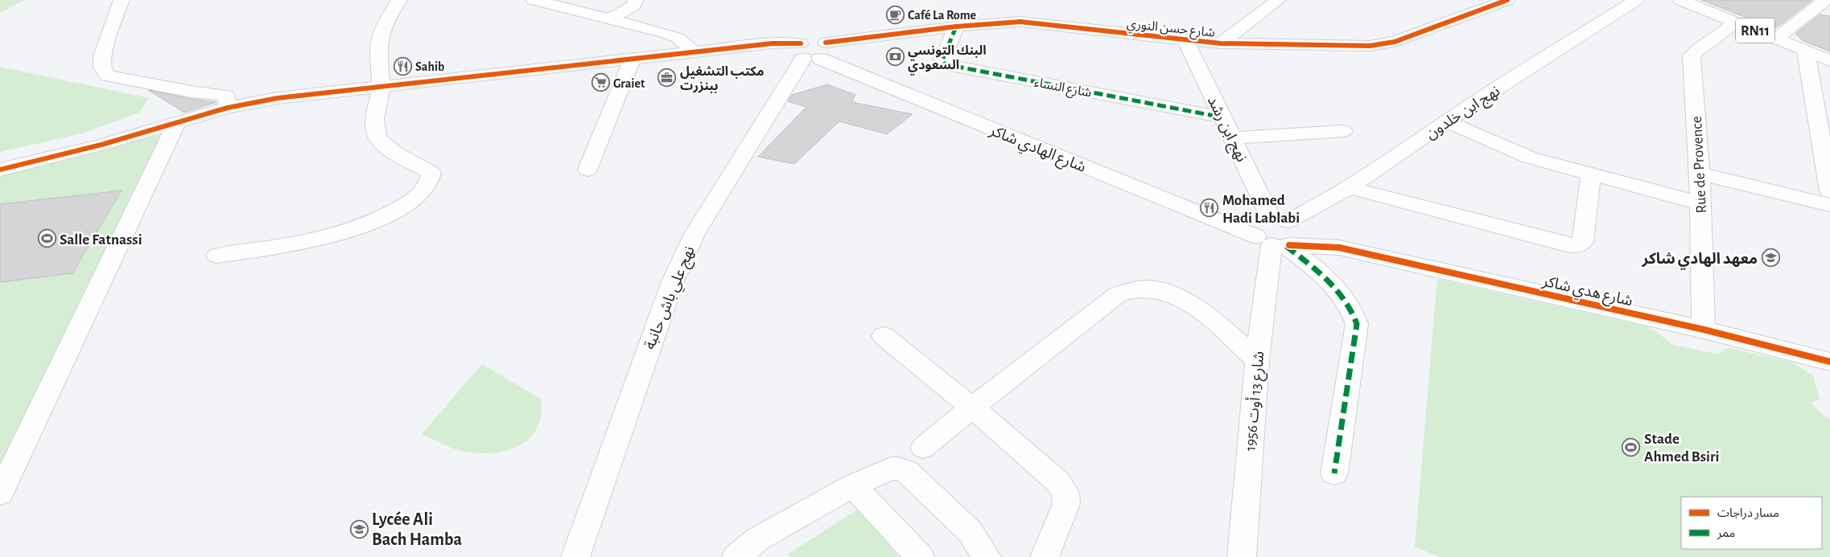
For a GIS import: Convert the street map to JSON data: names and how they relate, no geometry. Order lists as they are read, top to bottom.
{
  "streets": {
    "street": [
      "شارع حسن النوري",
      "RN11",
      "شارع النساء",
      "نهج ابن خلدون",
      "نهج ابن رشد",
      "شارع الهادي شاكر",
      "Rue de Provence",
      "شارع هدي شاكر",
      "نهج علي باش حانبة",
      "شارع 13 أوت 1956"
    ]
  },
  "crossings": [
    ["شارع حسن النوري", "شارع النساء"],
    ["شارع حسن النوري", "نهج ابن رشد"],
    ["شارع حسن النوري", "شارع الهادي شاكر"],
    ["شارع حسن النوري", "نهج علي باش حانبة"],
    ["RN11", "Rue de Provence"],
    ["شارع النساء", "نهج ابن رشد"],
    ["نهج ابن خلدون", "نهج ابن رشد"],
    ["نهج ابن خلدون", "شارع الهادي شاكر"],
    ["نهج ابن خلدون", "شارع هدي شاكر"],
    ["نهج ابن خلدون", "شارع 13 أوت 1956"],
    ["نهج ابن رشد", "شارع الهادي شاكر"],
    ["نهج ابن رشد", "شارع هدي شاكر"],
    ["نهج ابن رشد", "شارع 13 أوت 1956"],
    ["شارع الهادي شاكر", "شارع هدي شاكر"],
    ["شارع الهادي شاكر", "نهج علي باش حانبة"],
    ["شارع الهادي شاكر", "شارع 13 أوت 1956"],
    ["Rue de Provence", "شارع هدي شاكر"],
    ["شارع هدي شاكر", "شارع 13 أوت 1956"]
  ],
  "places": {
    "cafe": ["Café La Rome"],
    "bank": ["البنك التونسي السعودي"],
    "restaurant": ["Sahib", "Mohamed Hadi Lablabi"],
    "office": ["مكتب التشغيل ببنزرت"],
    "supermarket": ["Graiet"],
    "sports": ["Salle Fatnassi", "Stade Ahmed Bsiri"],
    "school or university": ["معهد الهادي شاكر", "Lycée Ali Bach Hamba"]
  },
  "legend": ["مسار دراجات", "ممر"]
}
